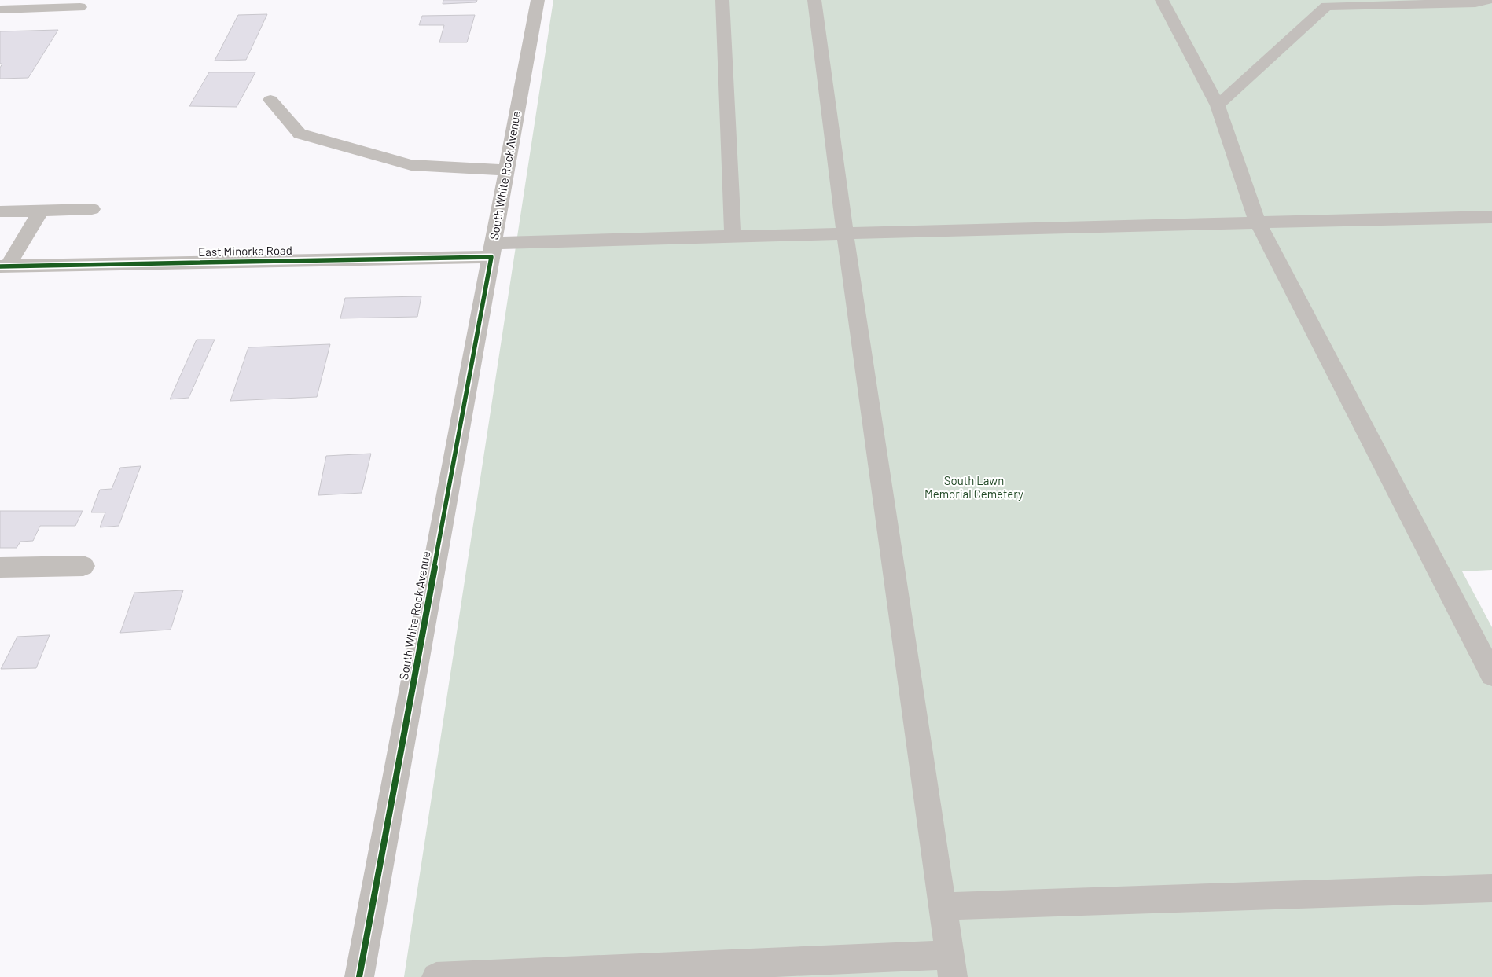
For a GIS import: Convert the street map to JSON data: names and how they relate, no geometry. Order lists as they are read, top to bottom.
{
  "streets": {
    "street": ["South White Rock Avenue", "East Minorka Road"]
  },
  "crossings": [
    ["South White Rock Avenue", "East Minorka Road"]
  ],
  "parks": ["South Lawn Memorial Cemetery"]
}
